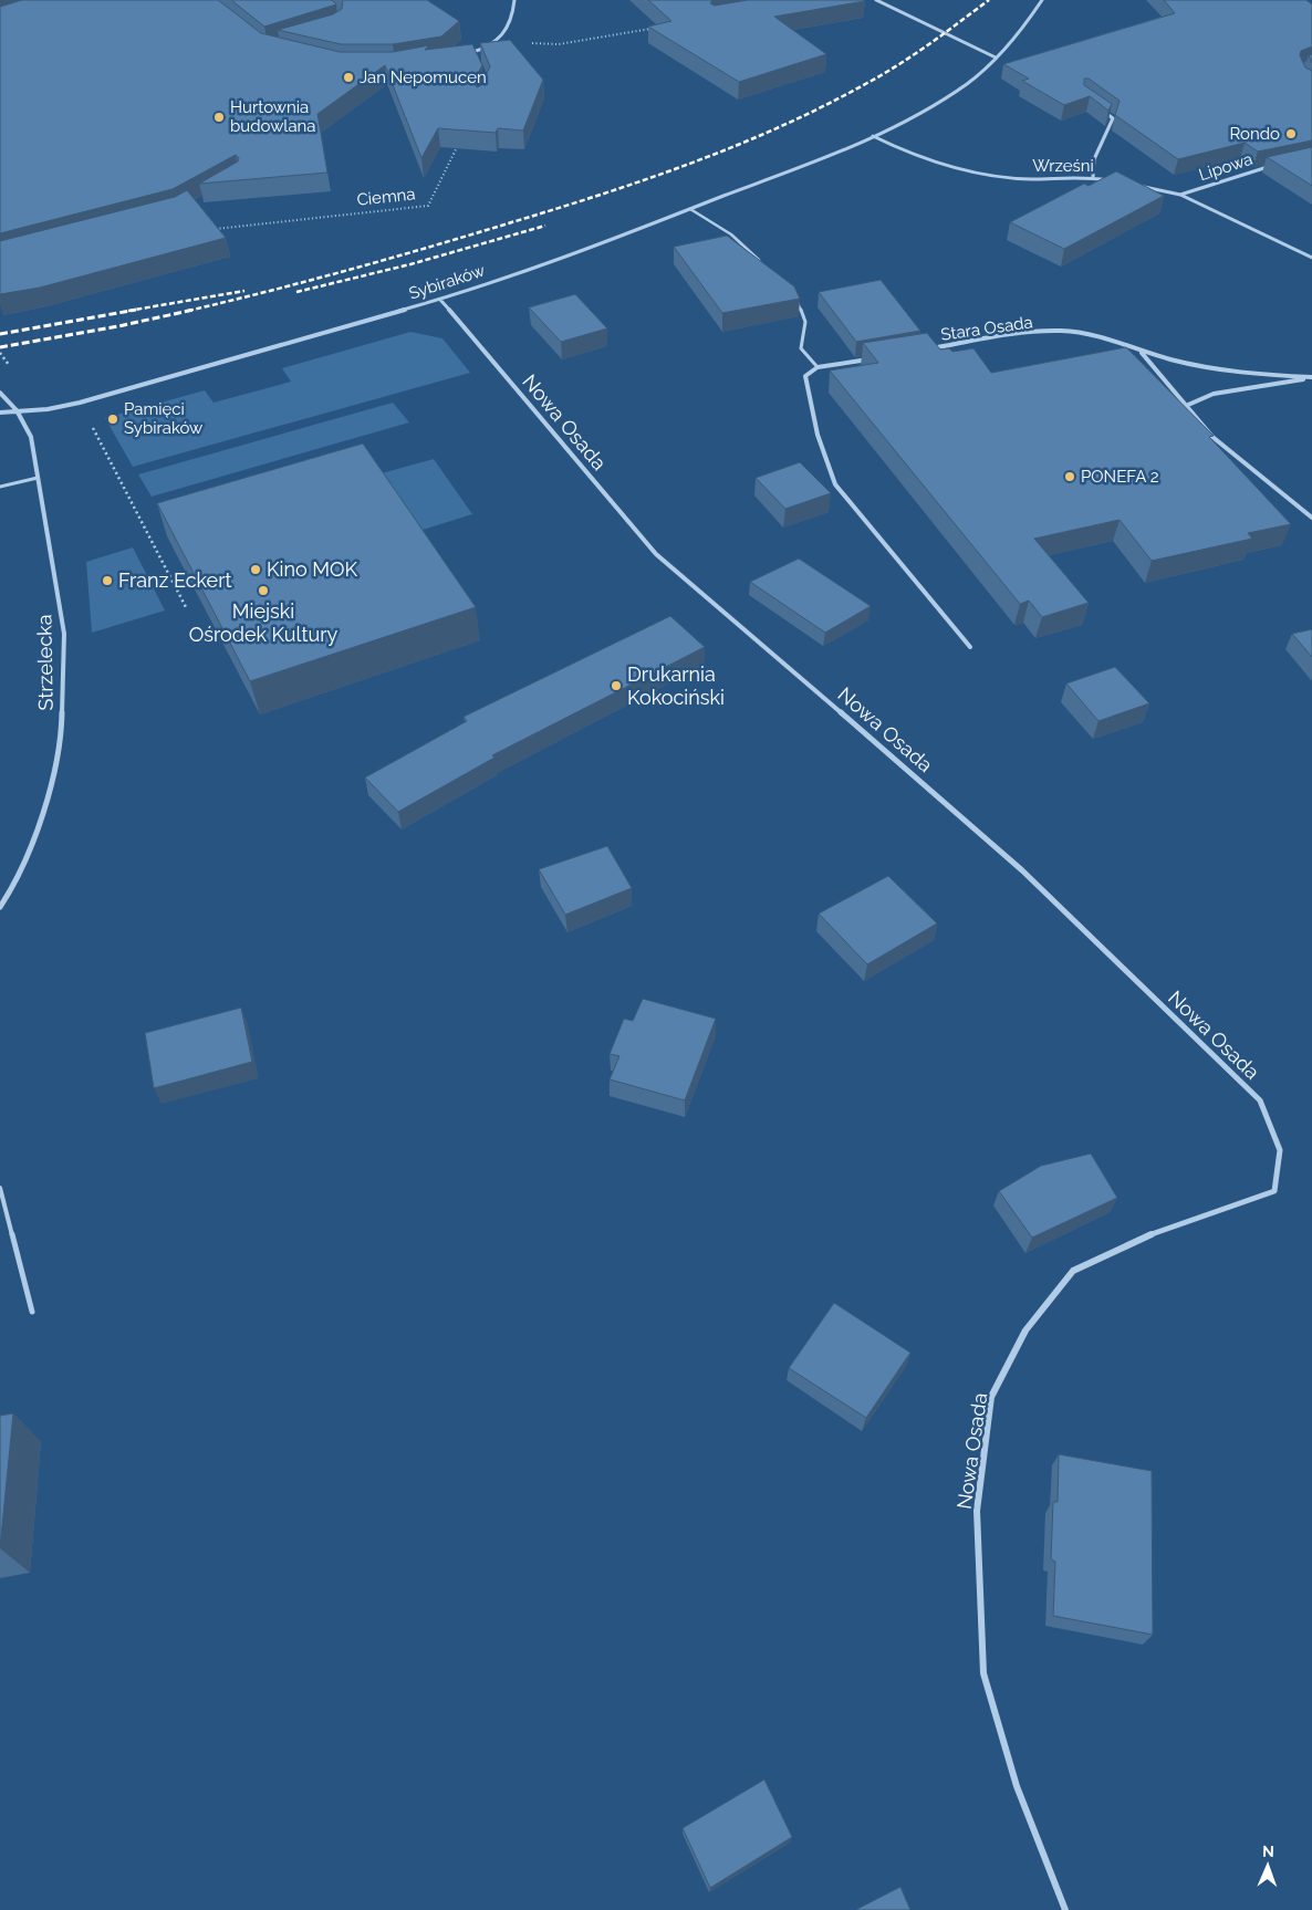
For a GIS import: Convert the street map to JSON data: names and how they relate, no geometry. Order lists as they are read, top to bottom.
{
  "streets": {
    "street": [
      "Wrześni",
      "Lipowa",
      "Sybiraków",
      "Stara Osada",
      "Nowa Osada",
      "Strzelecka"
    ],
    "path": ["Ciemna"]
  },
  "crossings": [
    ["Wrześni", "Sybiraków"],
    ["Sybiraków", "Nowa Osada"],
    ["Sybiraków", "Strzelecka"]
  ],
  "places": [
    "Jan Nepomucen",
    "Hurtownia budowlana",
    "Rondo",
    "Pamięci Sybiraków",
    "PONEFA 2",
    "Kino MOK",
    "Franz Eckert",
    "Miejski Ośrodek Kultury",
    "Drukarnia Kokociński"
  ],
  "north": "top"
}
